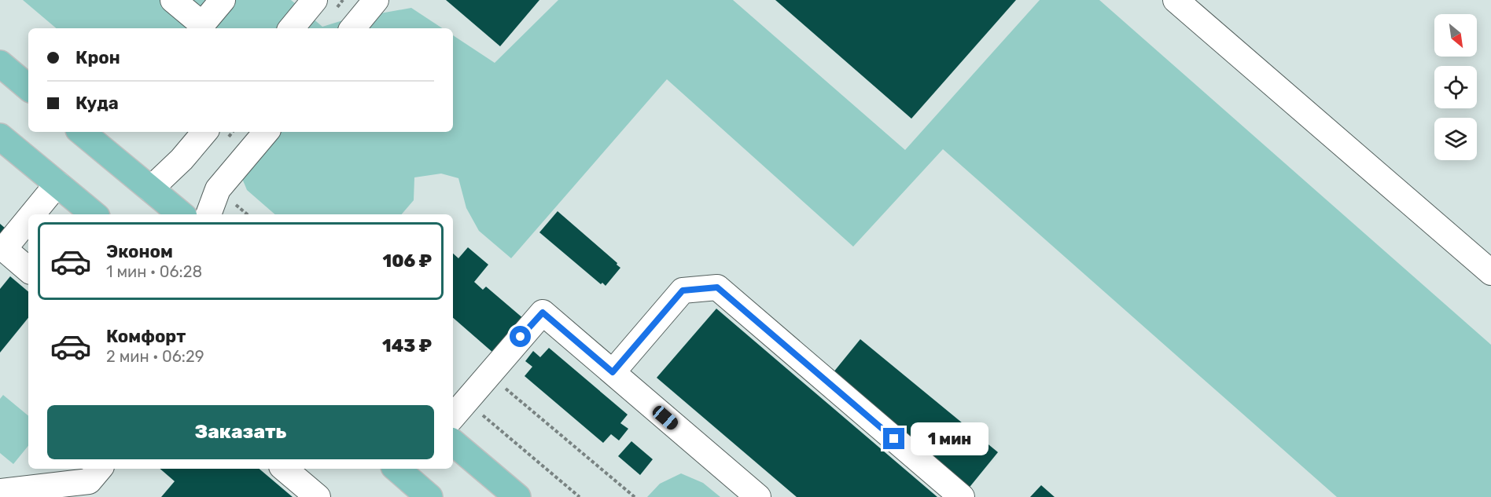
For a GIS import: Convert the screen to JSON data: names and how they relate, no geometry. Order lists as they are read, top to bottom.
{
  "north": "bottom right",
  "page": {
    "banner": ["Крон", "Куда"],
    "list": [
      {
        "name": "Эконом",
        "note": "1 мин · 06:28",
        "value": "106 ₽"
      },
      {
        "name": "Комфорт",
        "note": "2 мин · 06:29",
        "value": "143 ₽"
      }
    ],
    "buttons": "Заказать",
    "bubble": "1 мин"
  }
}
